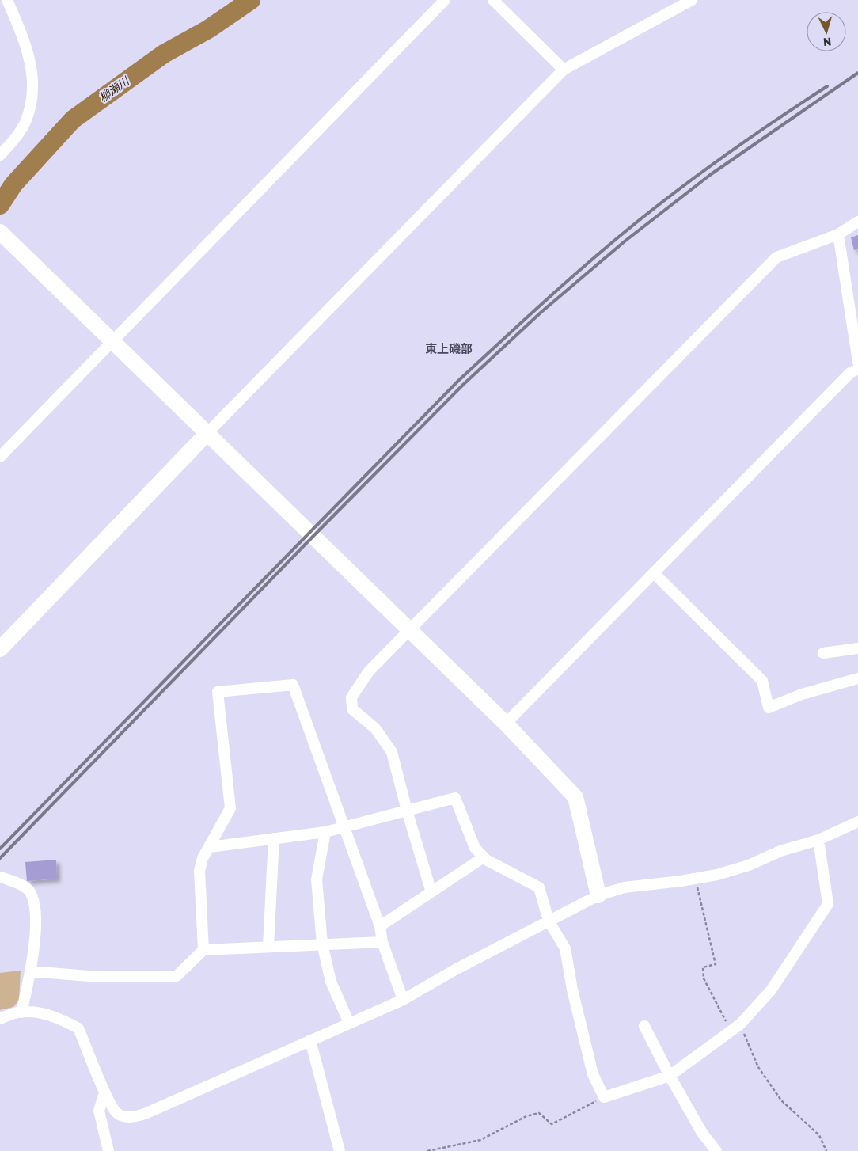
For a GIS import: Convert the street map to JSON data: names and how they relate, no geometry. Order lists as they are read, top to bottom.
{
  "districts": ["東上磯部"],
  "water": ["柳瀬川"],
  "north": "bottom"
}
